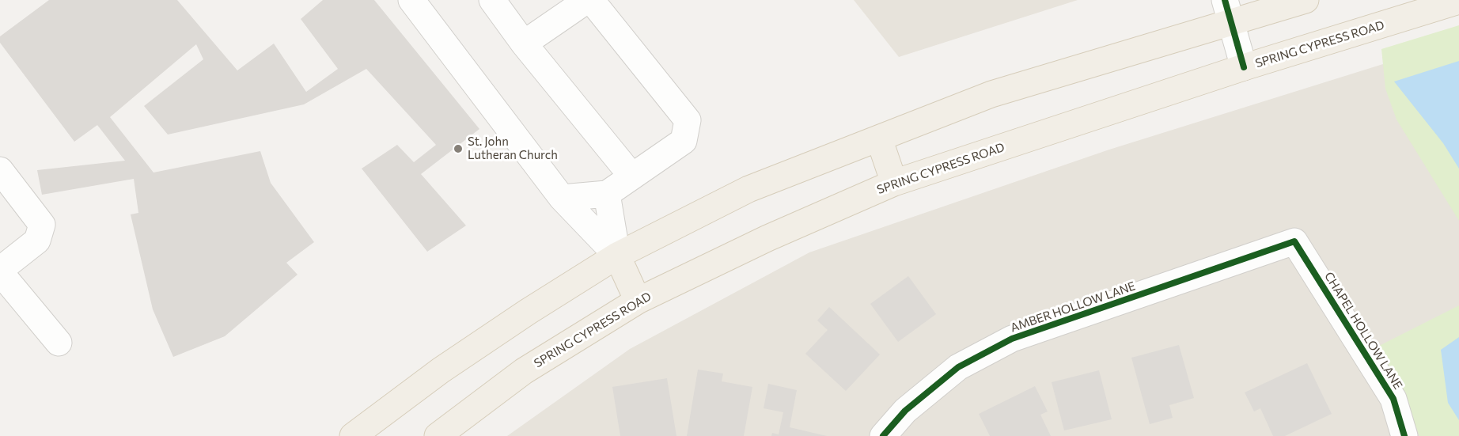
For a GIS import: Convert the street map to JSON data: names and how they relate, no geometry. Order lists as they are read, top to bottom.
{
  "streets": {
    "main road": ["SPRING CYPRESS ROAD"],
    "street": ["AMBER HOLLOW LANE", "CHAPEL HOLLOW LANE"]
  },
  "crossings": [
    ["AMBER HOLLOW LANE", "CHAPEL HOLLOW LANE"]
  ],
  "places": ["St. John Lutheran Church"]
}
